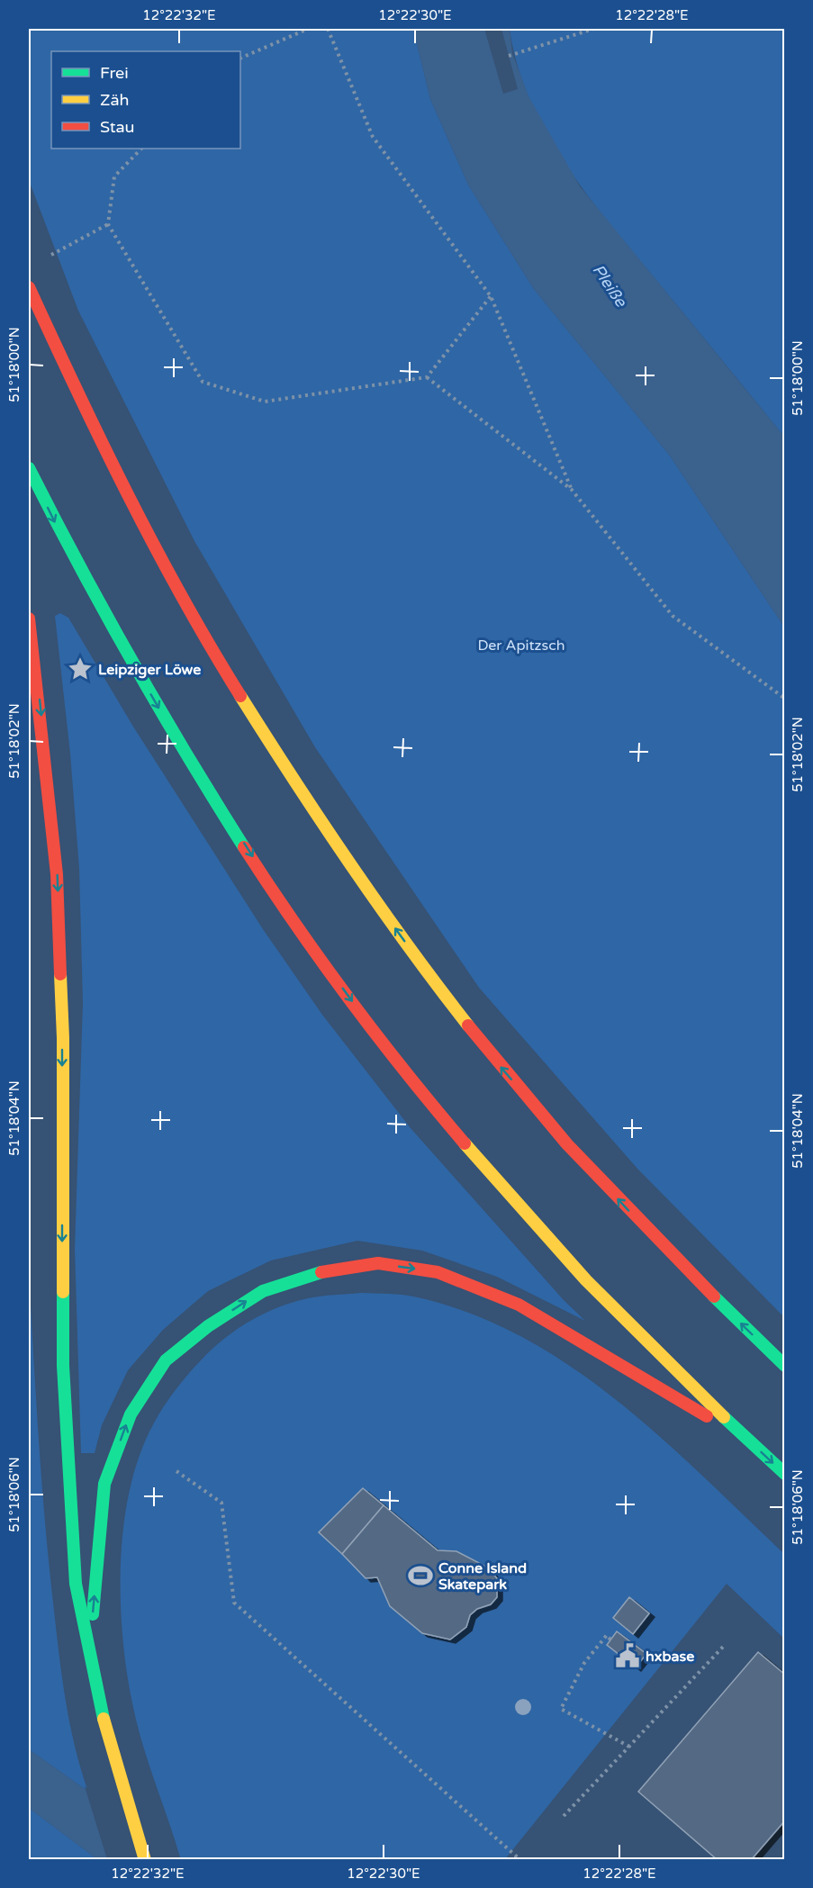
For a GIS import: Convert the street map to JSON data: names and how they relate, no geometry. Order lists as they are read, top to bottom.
{
  "water": ["Pleiße"],
  "parks": ["Der Apitzsch"],
  "places": {
    "place": ["Leipziger Löwe"],
    "sports": ["Conne Island Skatepark"],
    "public building": ["hxbase"]
  },
  "legend": ["Frei", "Zäh", "Stau"],
  "coordinates": [
    "12°22'32\"E",
    "12°22'30\"E",
    "12°22'28\"E",
    "51°18'00\"N",
    "51°18'02\"N",
    "51°18'04\"N",
    "51°18'06\"N"
  ]
}
